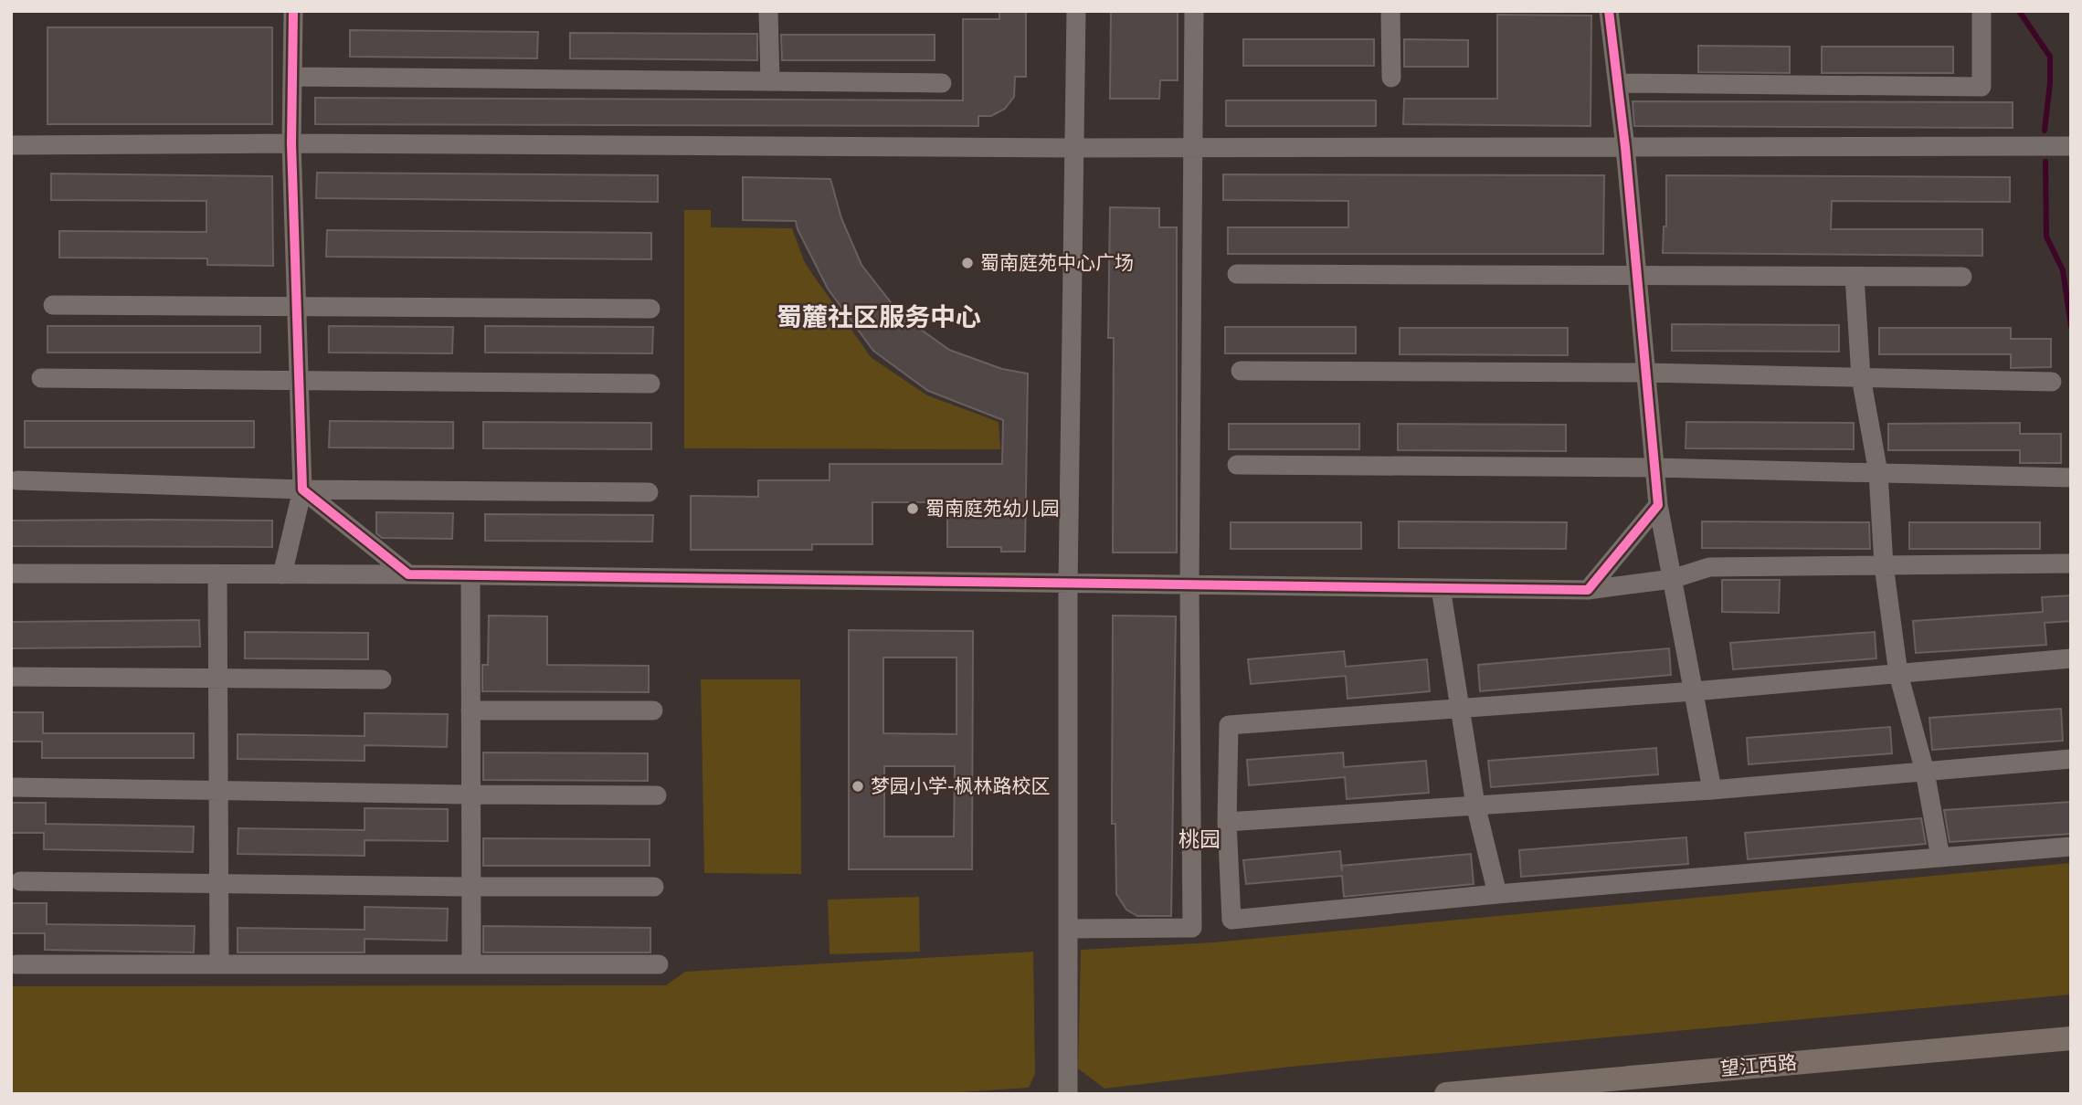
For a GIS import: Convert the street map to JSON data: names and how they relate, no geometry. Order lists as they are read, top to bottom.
{
  "streets": {
    "main road": ["望江西路"]
  },
  "districts": ["蜀麓社区服务中心", "桃园"],
  "places": ["蜀南庭苑中心广场", "蜀南庭苑幼儿园", "梦园小学-枫林路校区"]
}
